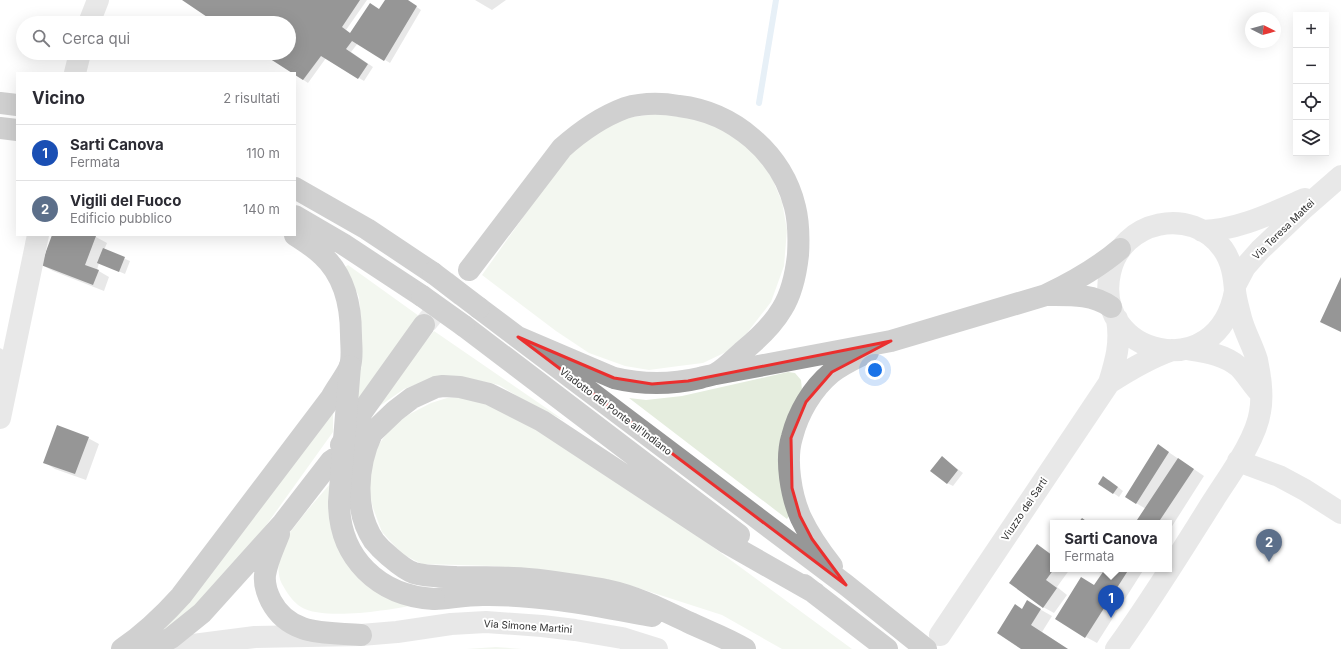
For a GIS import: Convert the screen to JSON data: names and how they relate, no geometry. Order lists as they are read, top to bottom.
{
  "streets": {
    "highway": ["Viadotto del Ponte all'Indiano"],
    "street": ["Via Teresa Mattei", "Viuzzo dei Sarti", "Via Simone Martini"]
  },
  "crossings": [
    ["Via Teresa Mattei", "Viuzzo dei Sarti"],
    ["Viadotto del Ponte all'Indiano", "Viuzzo dei Sarti"]
  ],
  "north": "right",
  "page": {
    "map_buttons": ["+", "−"],
    "search": "Cerca qui",
    "heading": ["Vicino", "2 risultati"],
    "list": [
      {
        "mark": "1",
        "name": "Sarti Canova",
        "note": "Fermata",
        "value": "110 m"
      },
      {
        "mark": "2",
        "name": "Vigili del Fuoco",
        "note": "Edificio pubblico",
        "value": "140 m"
      }
    ],
    "popup": ["Sarti Canova", "Fermata"],
    "pins": ["2", "1"]
  }
}
